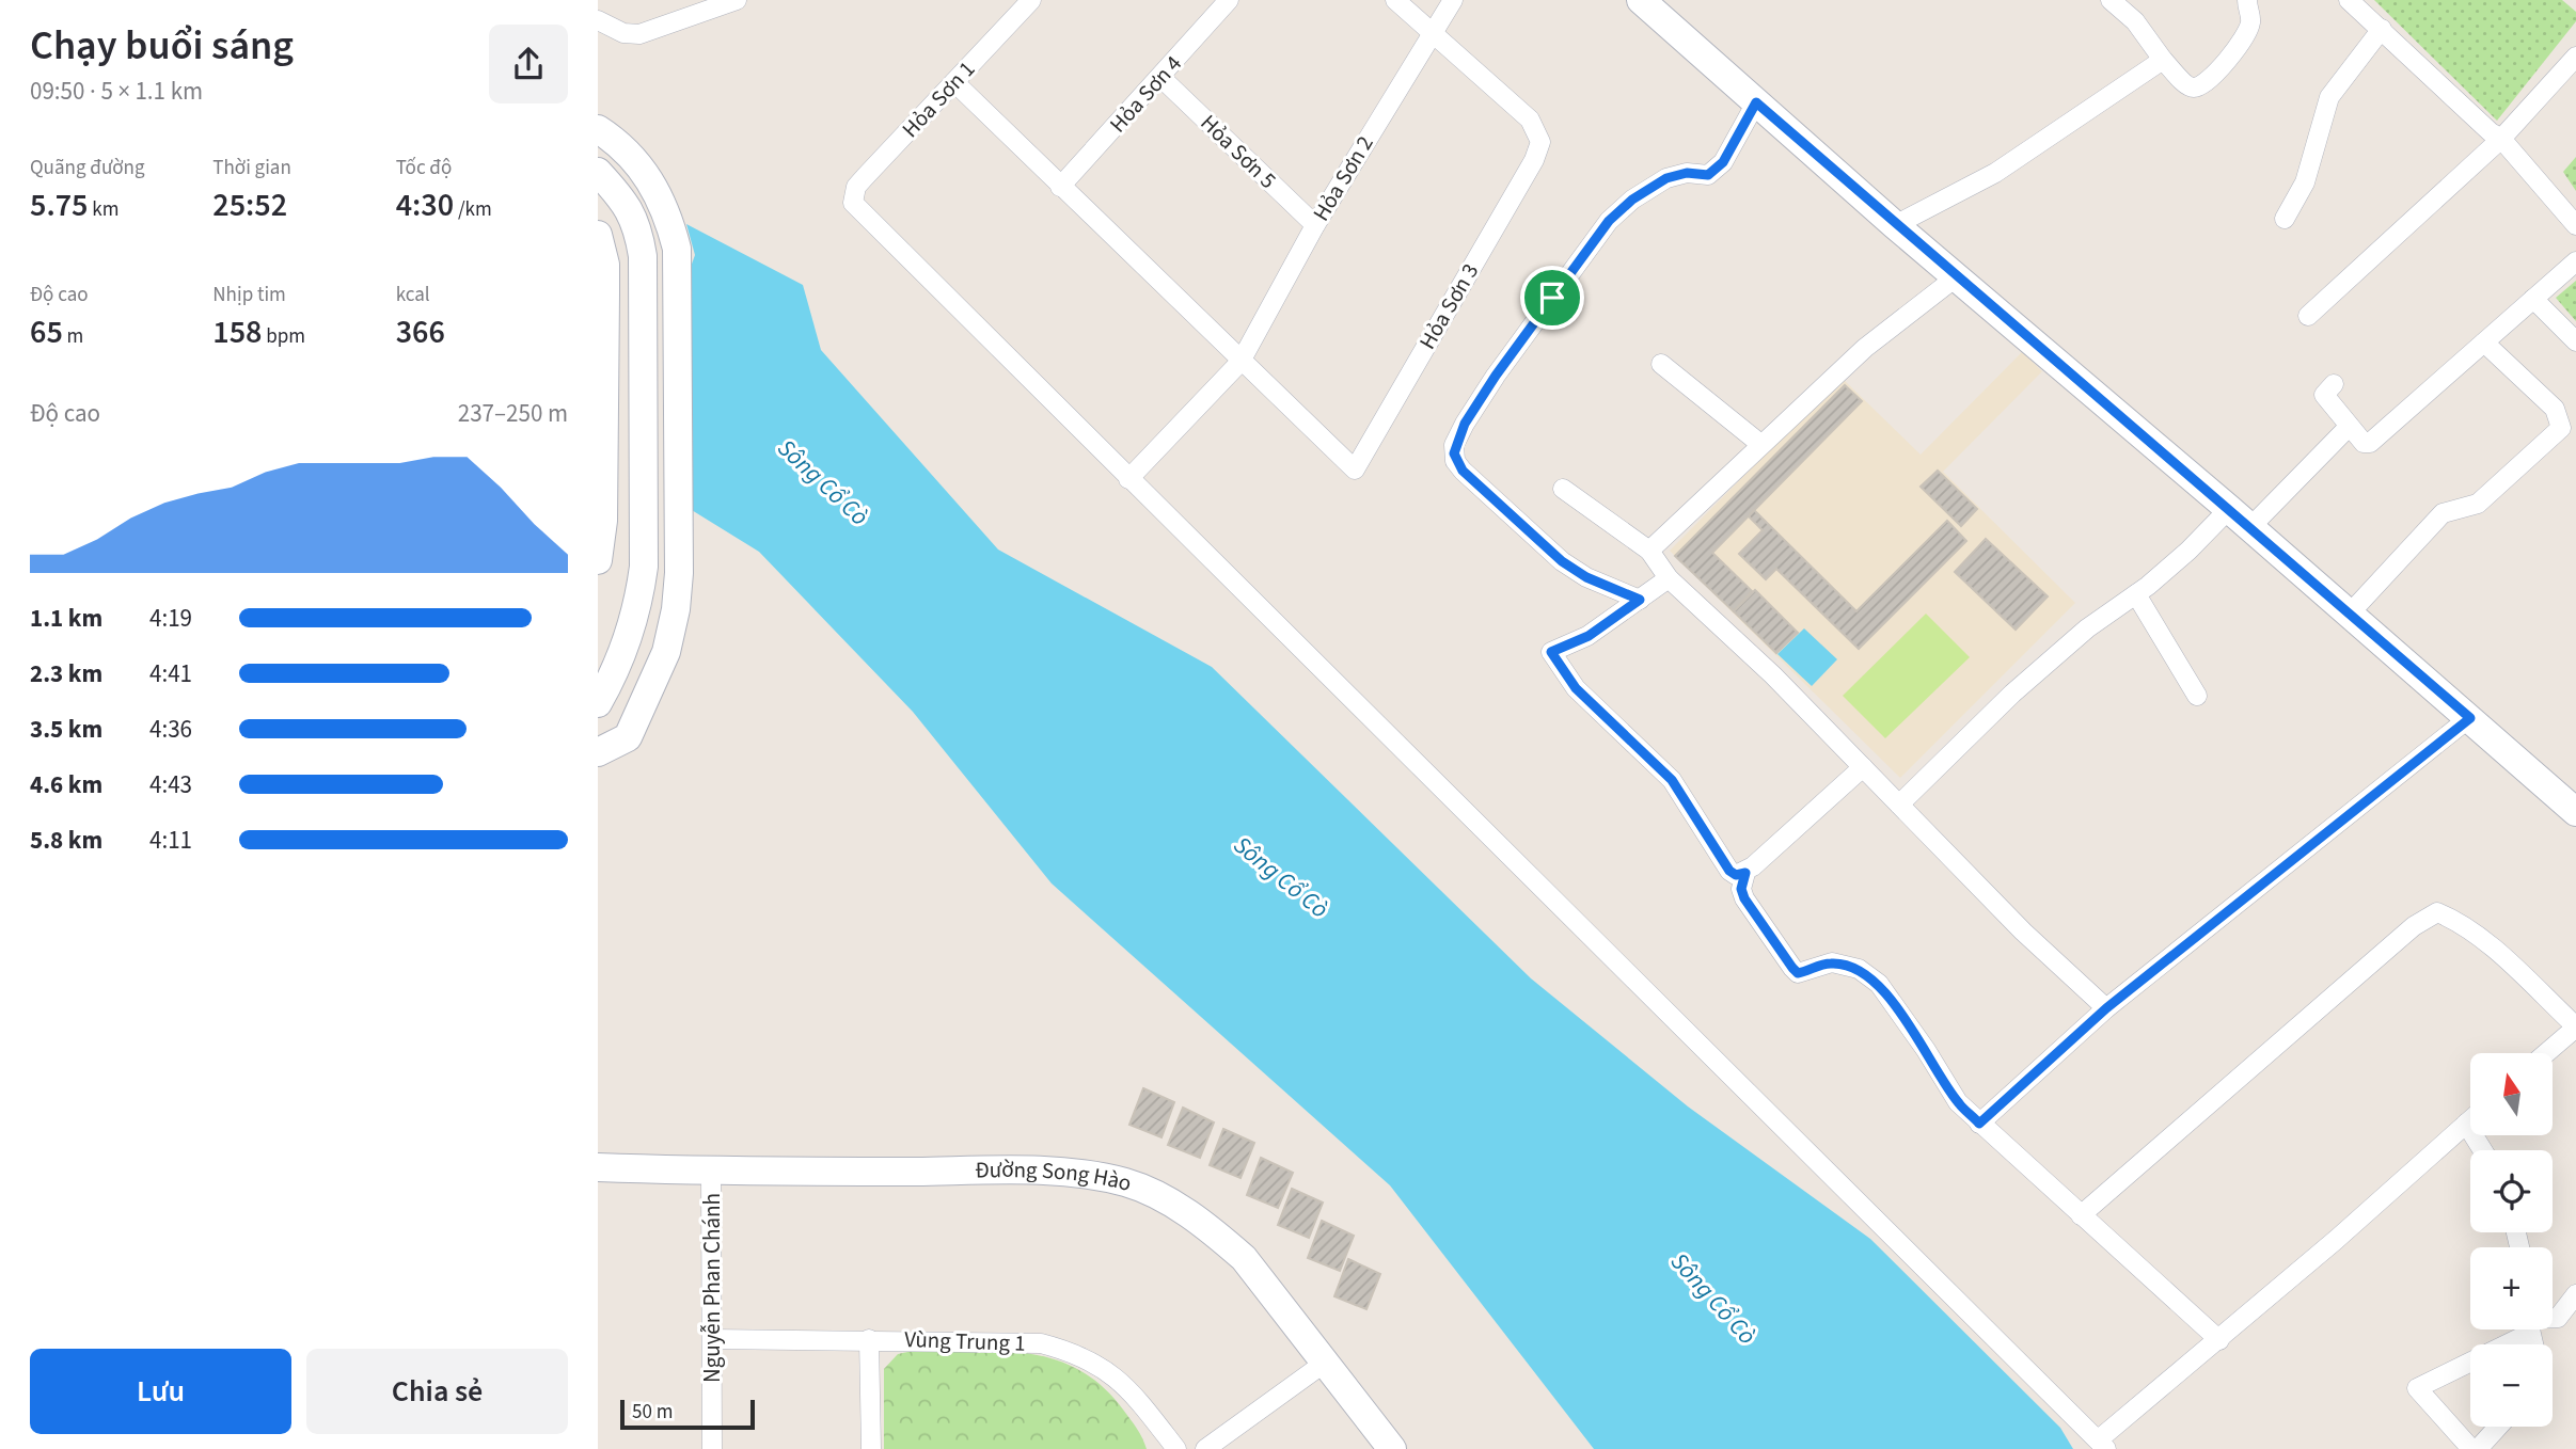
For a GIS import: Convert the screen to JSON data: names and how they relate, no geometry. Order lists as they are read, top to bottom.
{
  "streets": {
    "street": [
      "Hỏa Sơn 4",
      "Hỏa Sơn 1",
      "Hỏa Sơn 5",
      "Hỏa Sơn 2",
      "Hỏa Sơn 3",
      "Đường Song Hào",
      "Nguyễn Phan Chánh",
      "Vùng Trung 1"
    ]
  },
  "crossings": [
    ["Hỏa Sơn 4", "Hỏa Sơn 5"],
    ["Hỏa Sơn 1", "Hỏa Sơn 2"],
    ["Hỏa Sơn 5", "Hỏa Sơn 2"],
    ["Hỏa Sơn 2", "Hỏa Sơn 3"],
    ["Đường Song Hào", "Nguyễn Phan Chánh"],
    ["Nguyễn Phan Chánh", "Vùng Trung 1"]
  ],
  "water": ["Sông Cổ Cò"],
  "scale_bar": "50 m",
  "north": "top",
  "page": {
    "heading": ["Chạy buổi sáng", "09:50 · 5 × 1.1 km"],
    "stats": [
      ["Quãng đường", "5.75 km"],
      ["Thời gian", "25:52"],
      ["Tốc độ", "4:30 /km"],
      ["Độ cao", "65 m"],
      ["Nhịp tim", "158 bpm"],
      ["kcal", "366"]
    ],
    "chart": ["Độ cao", "237–250 m"],
    "list": [
      {
        "name": "1.1 km",
        "note": "4:19"
      },
      {
        "name": "2.3 km",
        "note": "4:41"
      },
      {
        "name": "3.5 km",
        "note": "4:36"
      },
      {
        "name": "4.6 km",
        "note": "4:43"
      },
      {
        "name": "5.8 km",
        "note": "4:11"
      }
    ],
    "map_buttons": ["+", "−"],
    "buttons": ["Lưu", "Chia sẻ"],
    "scale": "50 m"
  }
}
